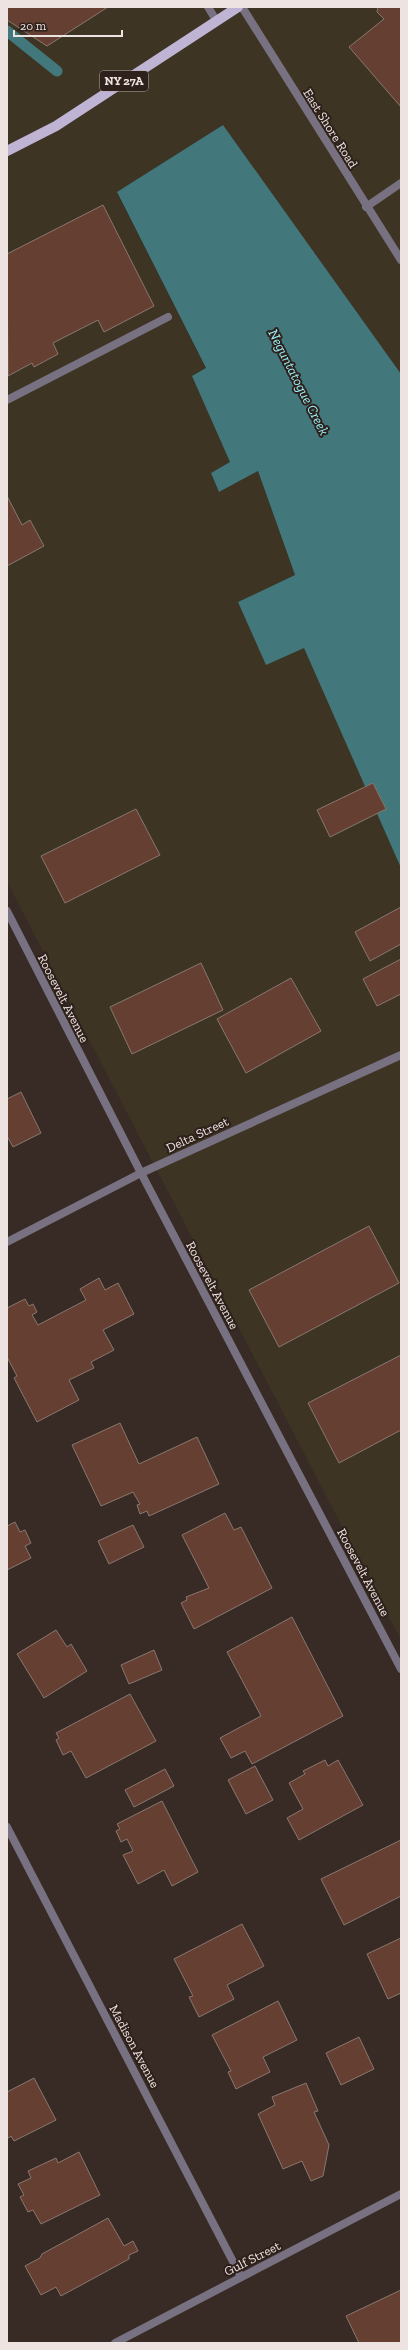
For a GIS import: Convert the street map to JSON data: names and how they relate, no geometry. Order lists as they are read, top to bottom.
{
  "streets": {
    "main road": ["NY 27A"],
    "street": [
      "East Shore Road",
      "Roosevelt Avenue",
      "Delta Street",
      "Madison Avenue",
      "Gulf Street"
    ]
  },
  "crossings": [
    ["Roosevelt Avenue", "Delta Street"],
    ["Madison Avenue", "Gulf Street"]
  ],
  "water": ["Neguntatogue Creek"],
  "scale_bar": "20 m"
}
